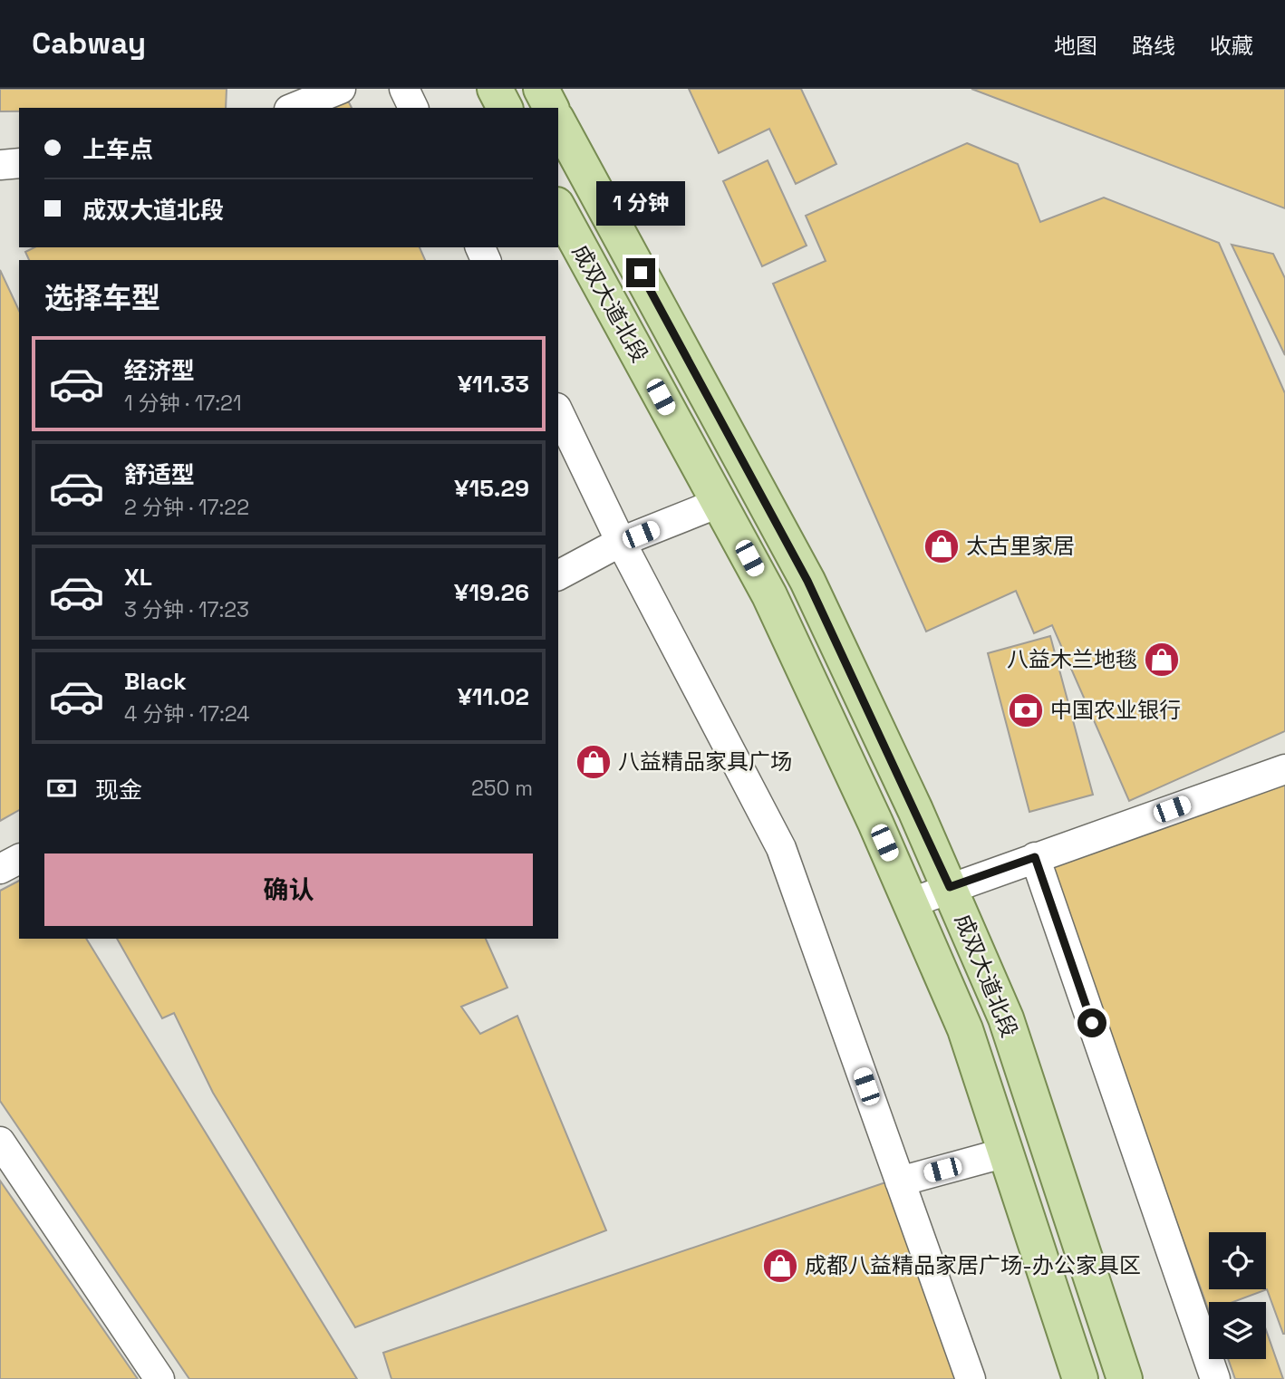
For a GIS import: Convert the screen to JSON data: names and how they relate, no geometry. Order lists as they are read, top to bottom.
{
  "streets": {
    "main road": ["成双大道北段"]
  },
  "places": {
    "shop": [
      "太古里家居",
      "八益木兰地毯",
      "八益精品家具广场",
      "成都八益精品家居广场-办公家具区"
    ],
    "bank": ["中国农业银行"]
  },
  "page": {
    "header": "Cabway",
    "nav": ["地图", "路线", "收藏"],
    "banner": ["上车点", "成双大道北段"],
    "bubble": "1 分钟",
    "heading": "选择车型",
    "list": [
      {
        "name": "经济型",
        "note": "1 分钟 · 17:21",
        "value": "¥11.33"
      },
      {
        "name": "舒适型",
        "note": "2 分钟 · 17:22",
        "value": "¥15.29"
      },
      {
        "name": "XL",
        "note": "3 分钟 · 17:23",
        "value": "¥19.26"
      },
      {
        "name": "Black",
        "note": "4 分钟 · 17:24",
        "value": "¥11.02"
      }
    ],
    "pay": ["现金", "250 m"],
    "buttons": "确认"
  }
}
